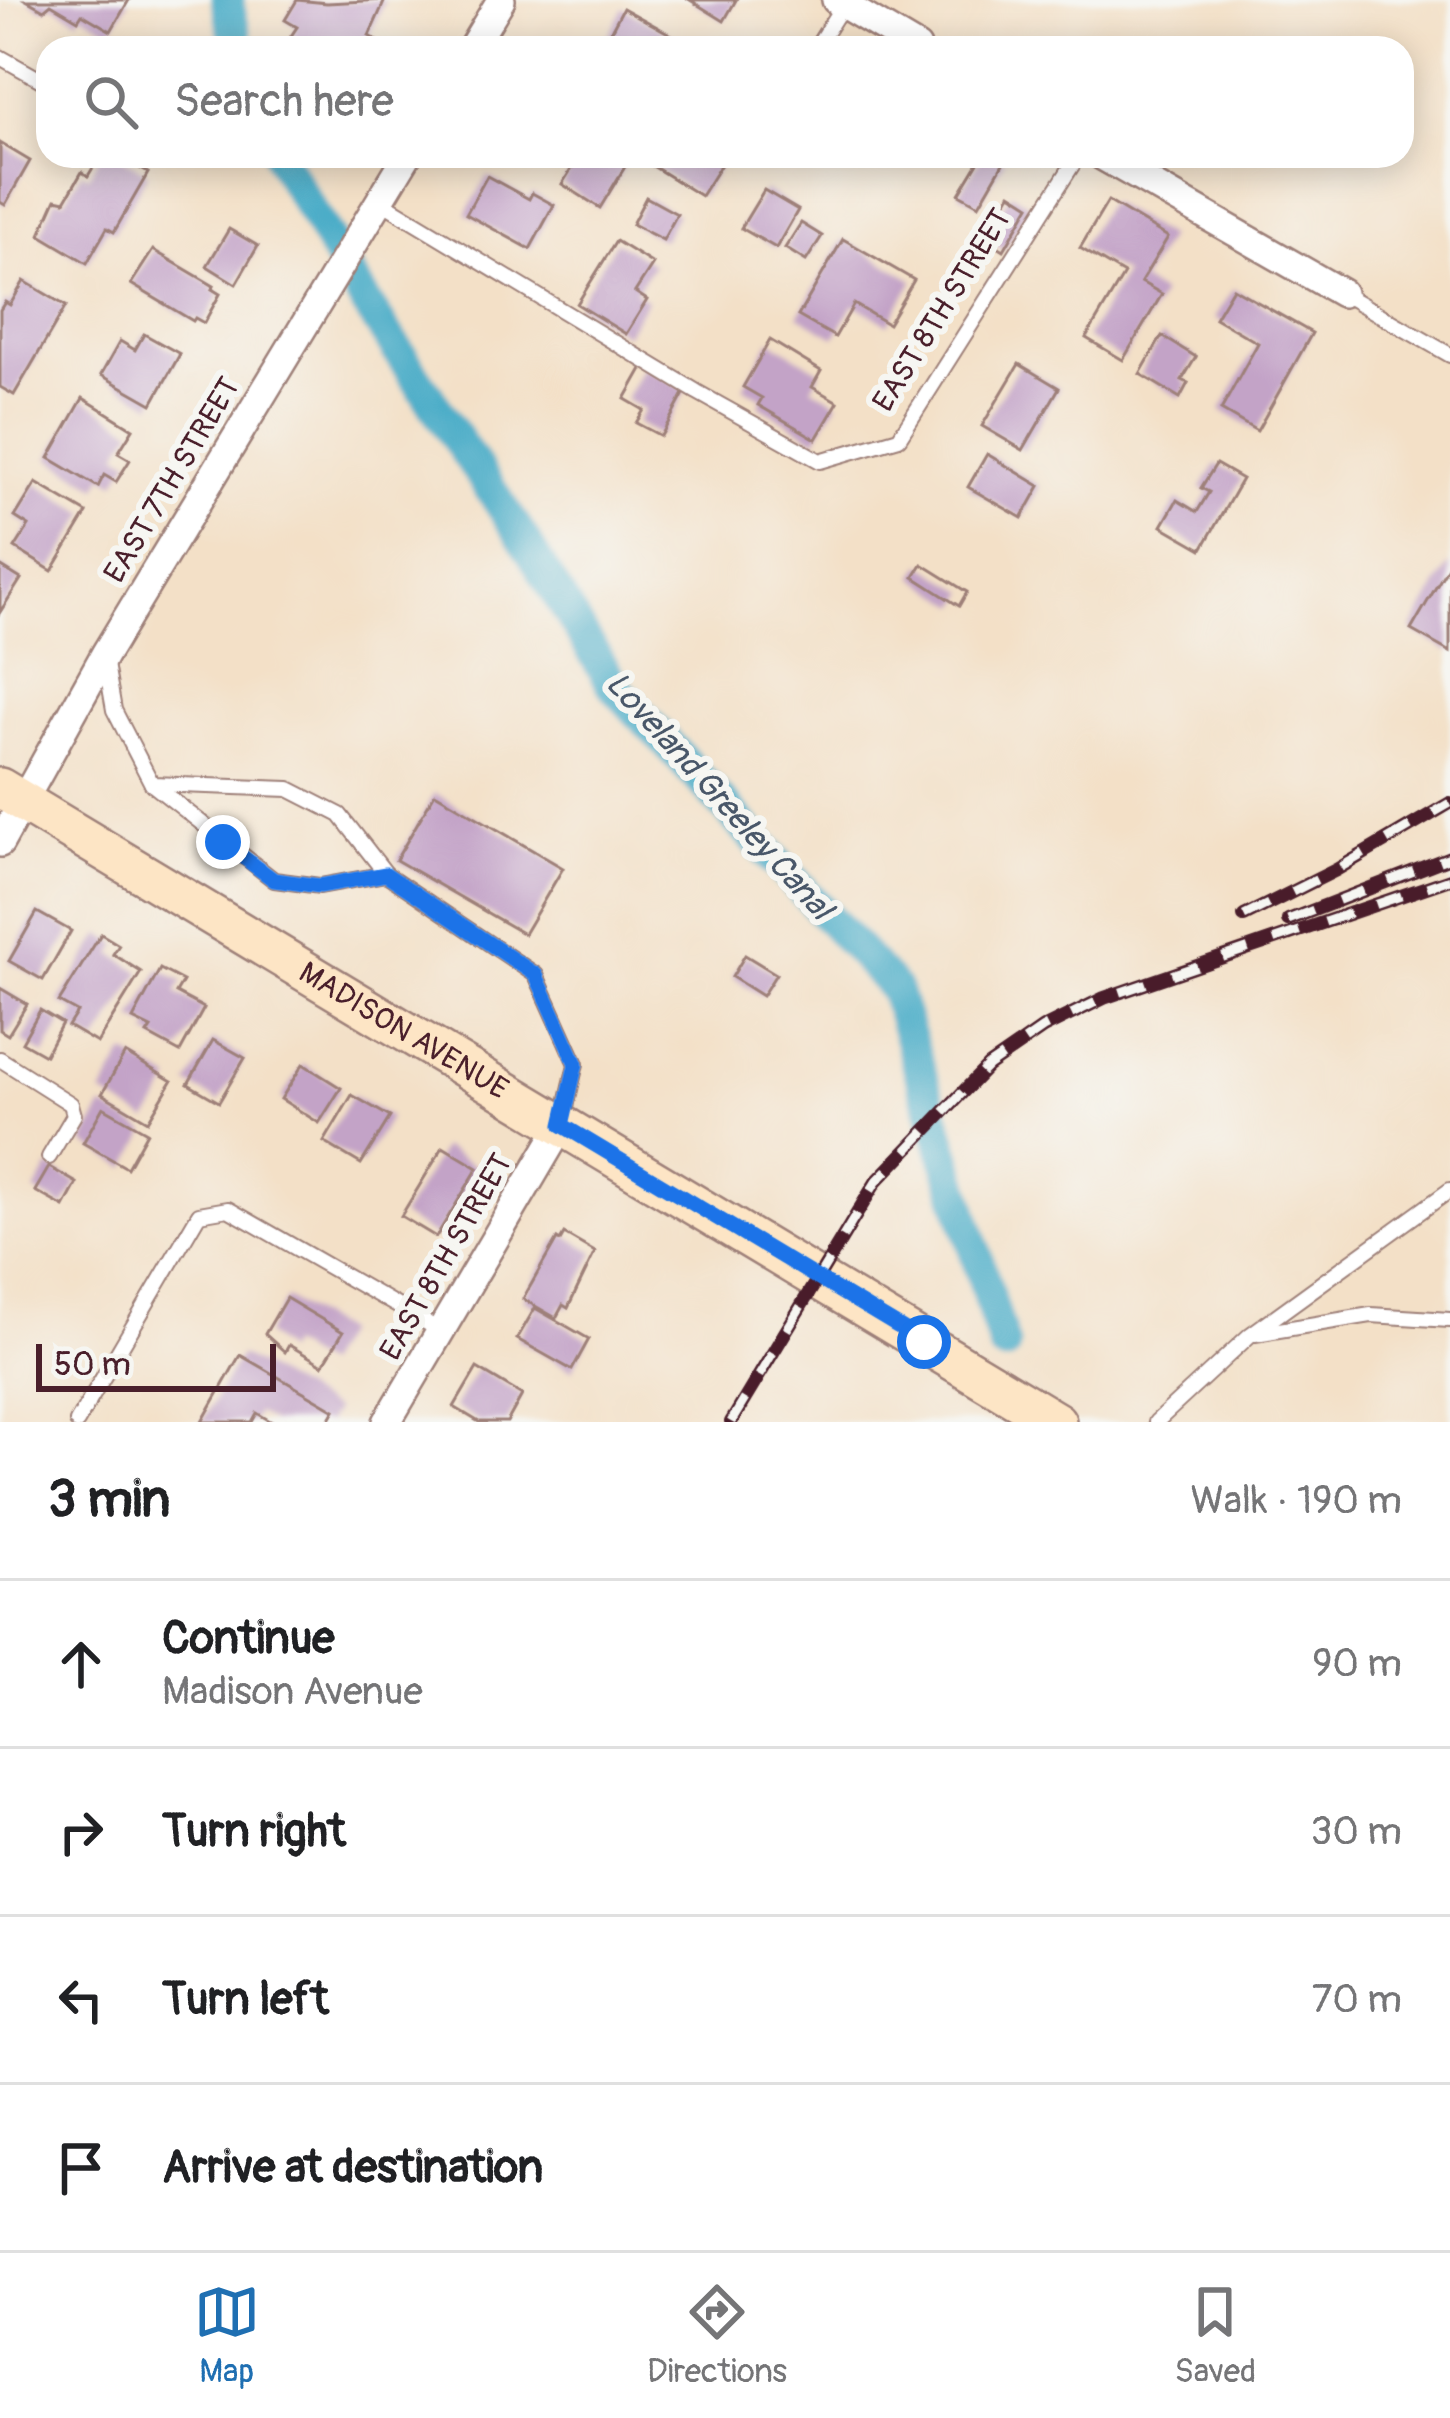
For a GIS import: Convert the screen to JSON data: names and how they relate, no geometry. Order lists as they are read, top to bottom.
{
  "streets": {
    "main road": ["MADISON AVENUE"],
    "street": ["EAST 8TH STREET", "EAST 7TH STREET"]
  },
  "crossings": [
    ["EAST 8TH STREET", "EAST 7TH STREET"],
    ["EAST 8TH STREET", "MADISON AVENUE"],
    ["EAST 7TH STREET", "MADISON AVENUE"]
  ],
  "water": ["Loveland Greeley Canal"],
  "scale_bar": "50 m",
  "page": {
    "search": "Search here",
    "scale": "50 m",
    "heading": ["3 min", "Walk · 190 m"],
    "list": [
      ["Continue", "Madison Avenue", "90 m"],
      ["Turn right", "30 m"],
      ["Turn left", "70 m"],
      "Arrive at destination"
    ],
    "nav": ["Map", "Directions", "Saved"]
  }
}
